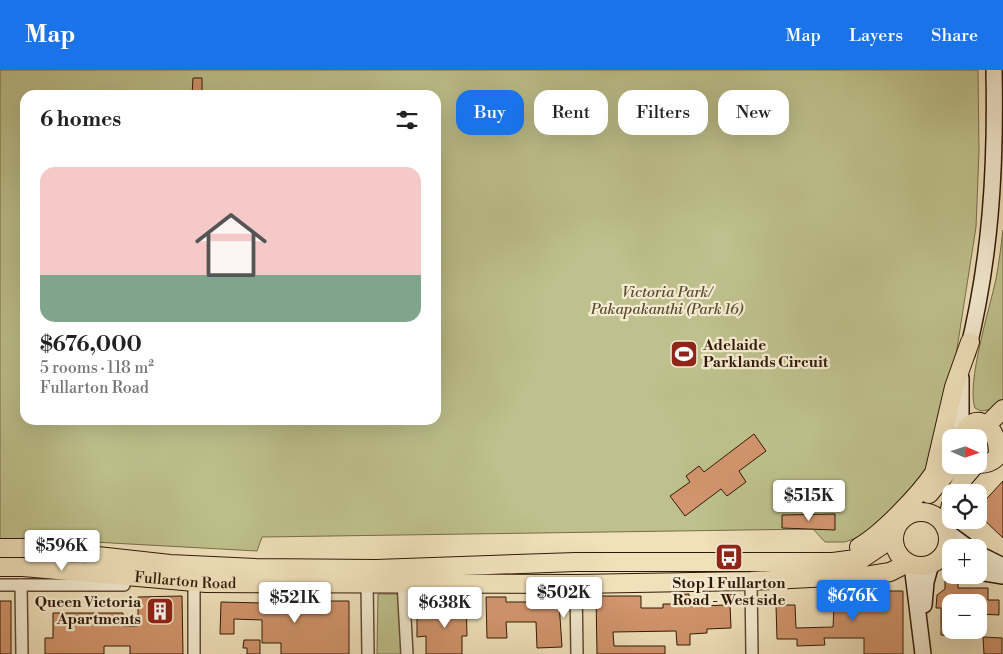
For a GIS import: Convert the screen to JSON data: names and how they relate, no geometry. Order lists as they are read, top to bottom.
{
  "streets": {
    "highway": ["Fullarton Road"]
  },
  "parks": ["Victoria Park/ Pakapakanthi (Park 16)"],
  "places": {
    "sports": ["Adelaide Parklands Circuit"],
    "bus stop": ["Stop 1 Fullarton Road - West side"],
    "building": ["Queen Victoria Apartments"]
  },
  "north": "right",
  "page": {
    "header": "Map",
    "nav": ["Map", "Layers", "Share"],
    "chip": [
      "Buy",
      "Rent",
      "Filters",
      "New"
    ],
    "heading": "6 homes",
    "list": [
      {
        "name": "$676,000",
        "note": "5 rooms · 118 m² · Fullarton Road"
      }
    ],
    "map_buttons": ["+", "−"],
    "price": [
      "$515K",
      "$596K",
      "$502K",
      "$676K",
      "$521K",
      "$638K"
    ]
  }
}
